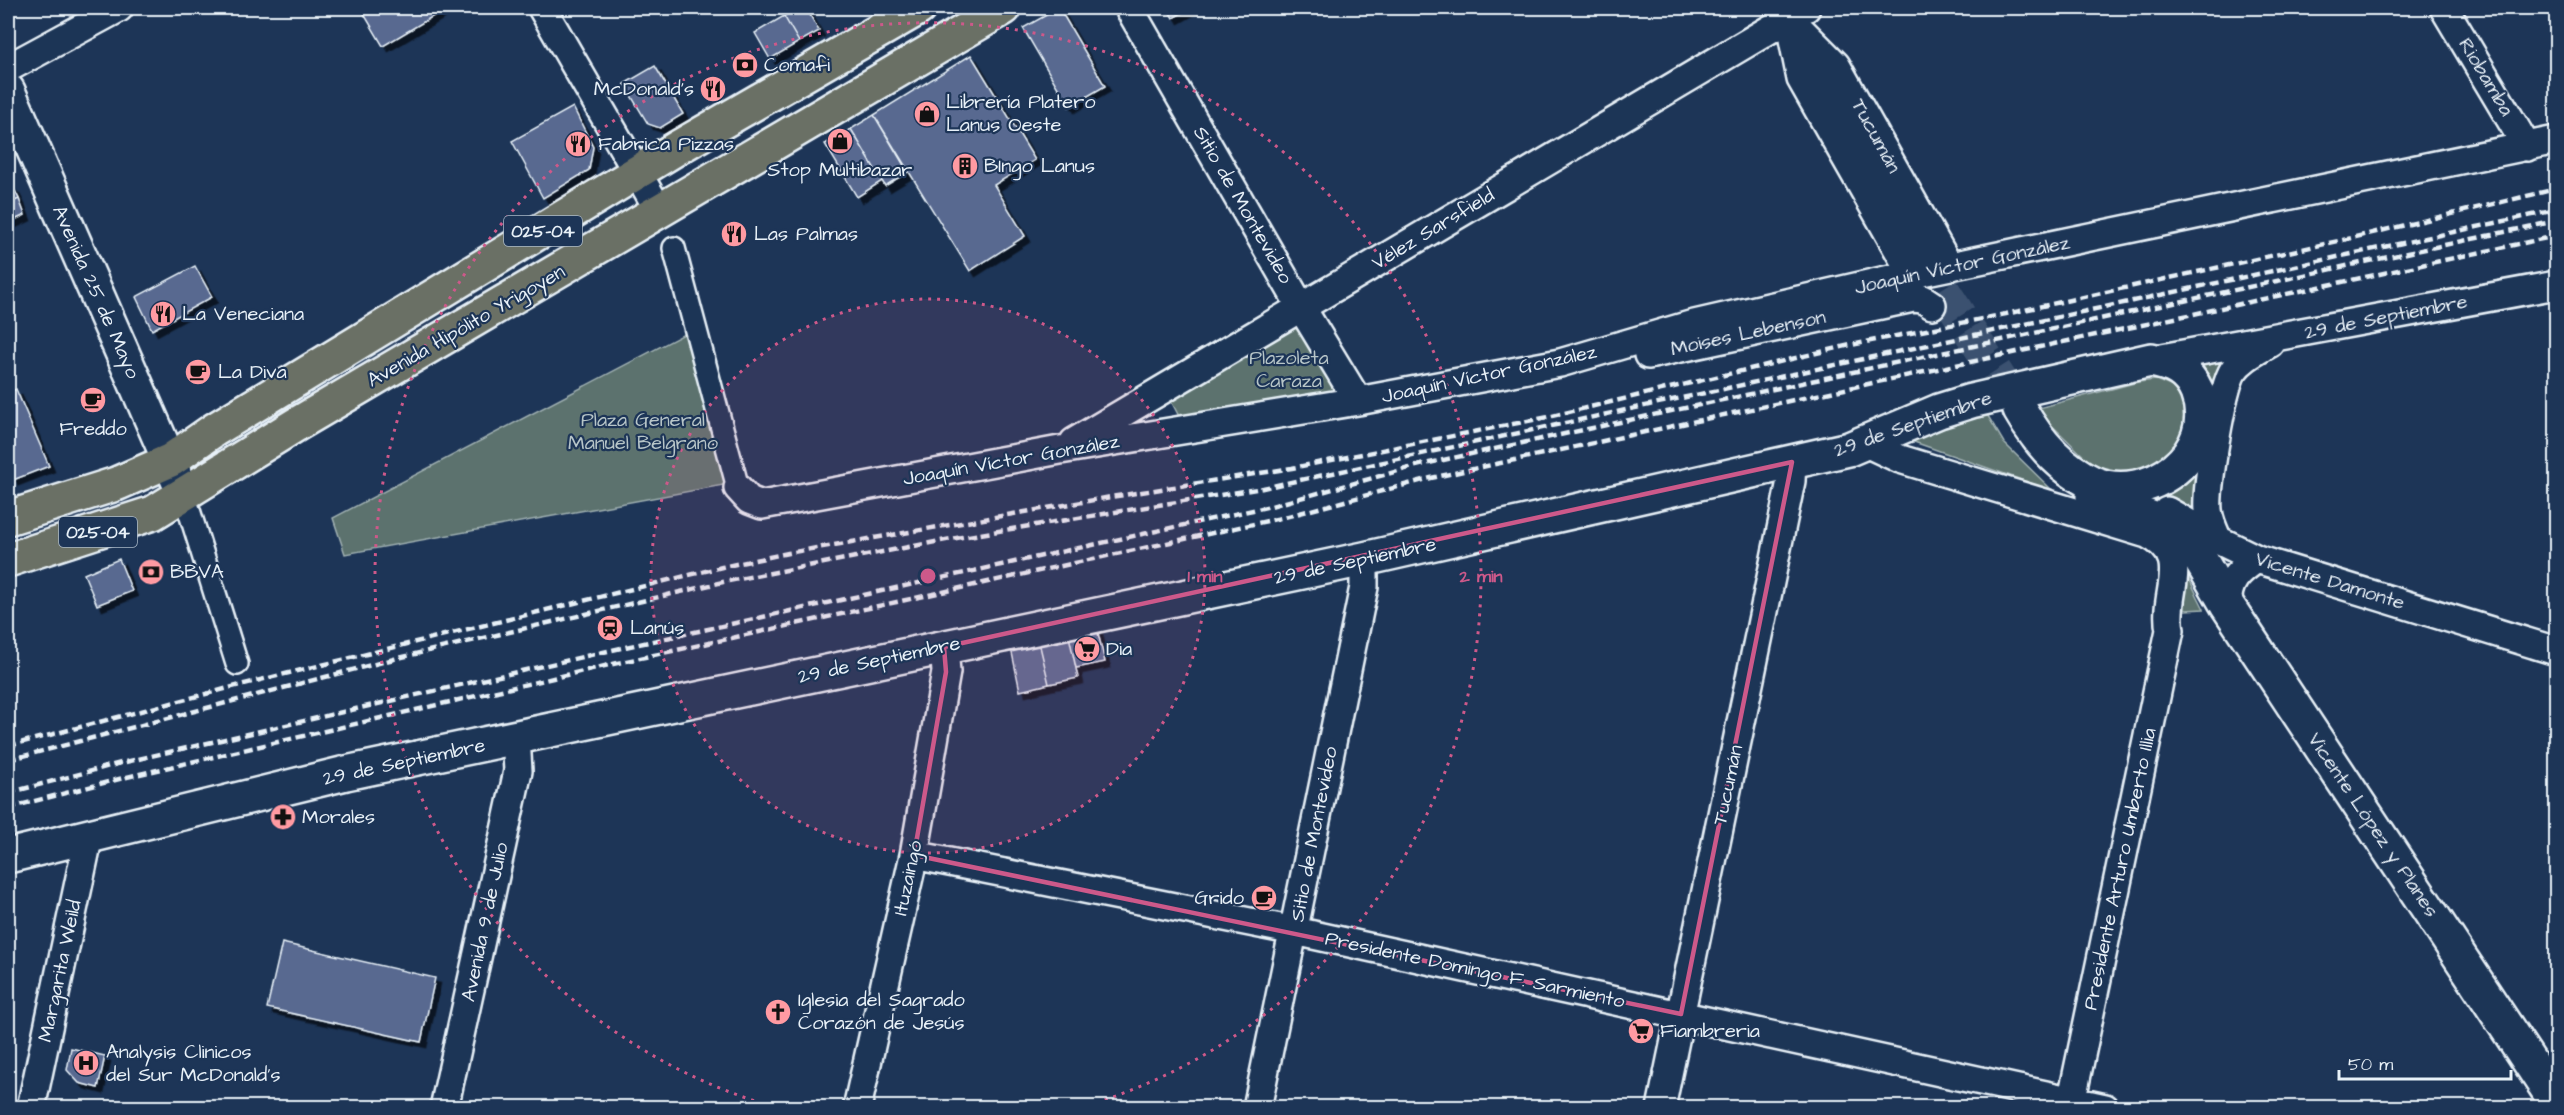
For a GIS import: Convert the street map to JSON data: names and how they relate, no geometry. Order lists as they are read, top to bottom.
{
  "streets": {
    "main road": ["025-04", "Avenida Hipólito Yrigoyen"],
    "street": [
      "Riobamba",
      "Tucumán",
      "Sitio de Montevideo",
      "Vélez Sarsfield",
      "Joaquín Víctor González",
      "Avenida 25 de Mayo",
      "29 de Septiembre",
      "Moises Lebenson",
      "Vicente Damonte",
      "Vicente López y Planes",
      "Presidente Arturo Umberto Illia",
      "Ituzaingó",
      "Avenida 9 de Julio",
      "Presidente Domingo F. Sarmiento",
      "Margarita Weild"
    ]
  },
  "crossings": [
    ["Riobamba", "Joaquín Víctor González"],
    ["Tucumán", "Vélez Sarsfield"],
    ["Tucumán", "Joaquín Víctor González"],
    ["Tucumán", "29 de Septiembre"],
    ["Tucumán", "Presidente Domingo F. Sarmiento"],
    ["Sitio de Montevideo", "Vélez Sarsfield"],
    ["Sitio de Montevideo", "Joaquín Víctor González"],
    ["Sitio de Montevideo", "29 de Septiembre"],
    ["Sitio de Montevideo", "Presidente Domingo F. Sarmiento"],
    ["Vélez Sarsfield", "Joaquín Víctor González"],
    ["Joaquín Víctor González", "Moises Lebenson"],
    ["Avenida 25 de Mayo", "Avenida Hipólito Yrigoyen"],
    ["29 de Septiembre", "Vicente Damonte"],
    ["29 de Septiembre", "Presidente Arturo Umberto Illia"],
    ["29 de Septiembre", "Ituzaingó"],
    ["29 de Septiembre", "Avenida 9 de Julio"],
    ["29 de Septiembre", "Margarita Weild"],
    ["Vicente Damonte", "Vicente López y Planes"],
    ["Vicente Damonte", "Presidente Arturo Umberto Illia"],
    ["Vicente López y Planes", "Presidente Arturo Umberto Illia"],
    ["Presidente Arturo Umberto Illia", "Presidente Domingo F. Sarmiento"],
    ["Ituzaingó", "Presidente Domingo F. Sarmiento"]
  ],
  "parks": ["Plazoleta Caraza", "Plaza General Manuel Belgrano"],
  "places": {
    "bank": ["Comafi", "BBVA"],
    "restaurant": [
      "McDonald's",
      "Fabrica Pizzas",
      "Las Palmas",
      "La Veneciana"
    ],
    "shop": ["Librería Platero Lanus Oeste", "Stop Multibazar"],
    "building": ["BIngo Lanus"],
    "cafe": ["La Diva", "Freddo", "Grido"],
    "station": ["Lanús"],
    "supermarket": ["Dia", "Fiambreria"],
    "pharmacy": ["Morales"],
    "church": ["Iglesia del Sagrado Corazón de Jesús"],
    "hospital": ["Analysis Clinicos del Sur McDonald's"]
  },
  "scale_bar": "50 m",
  "rings": ["1 min", "2 min"]
}
